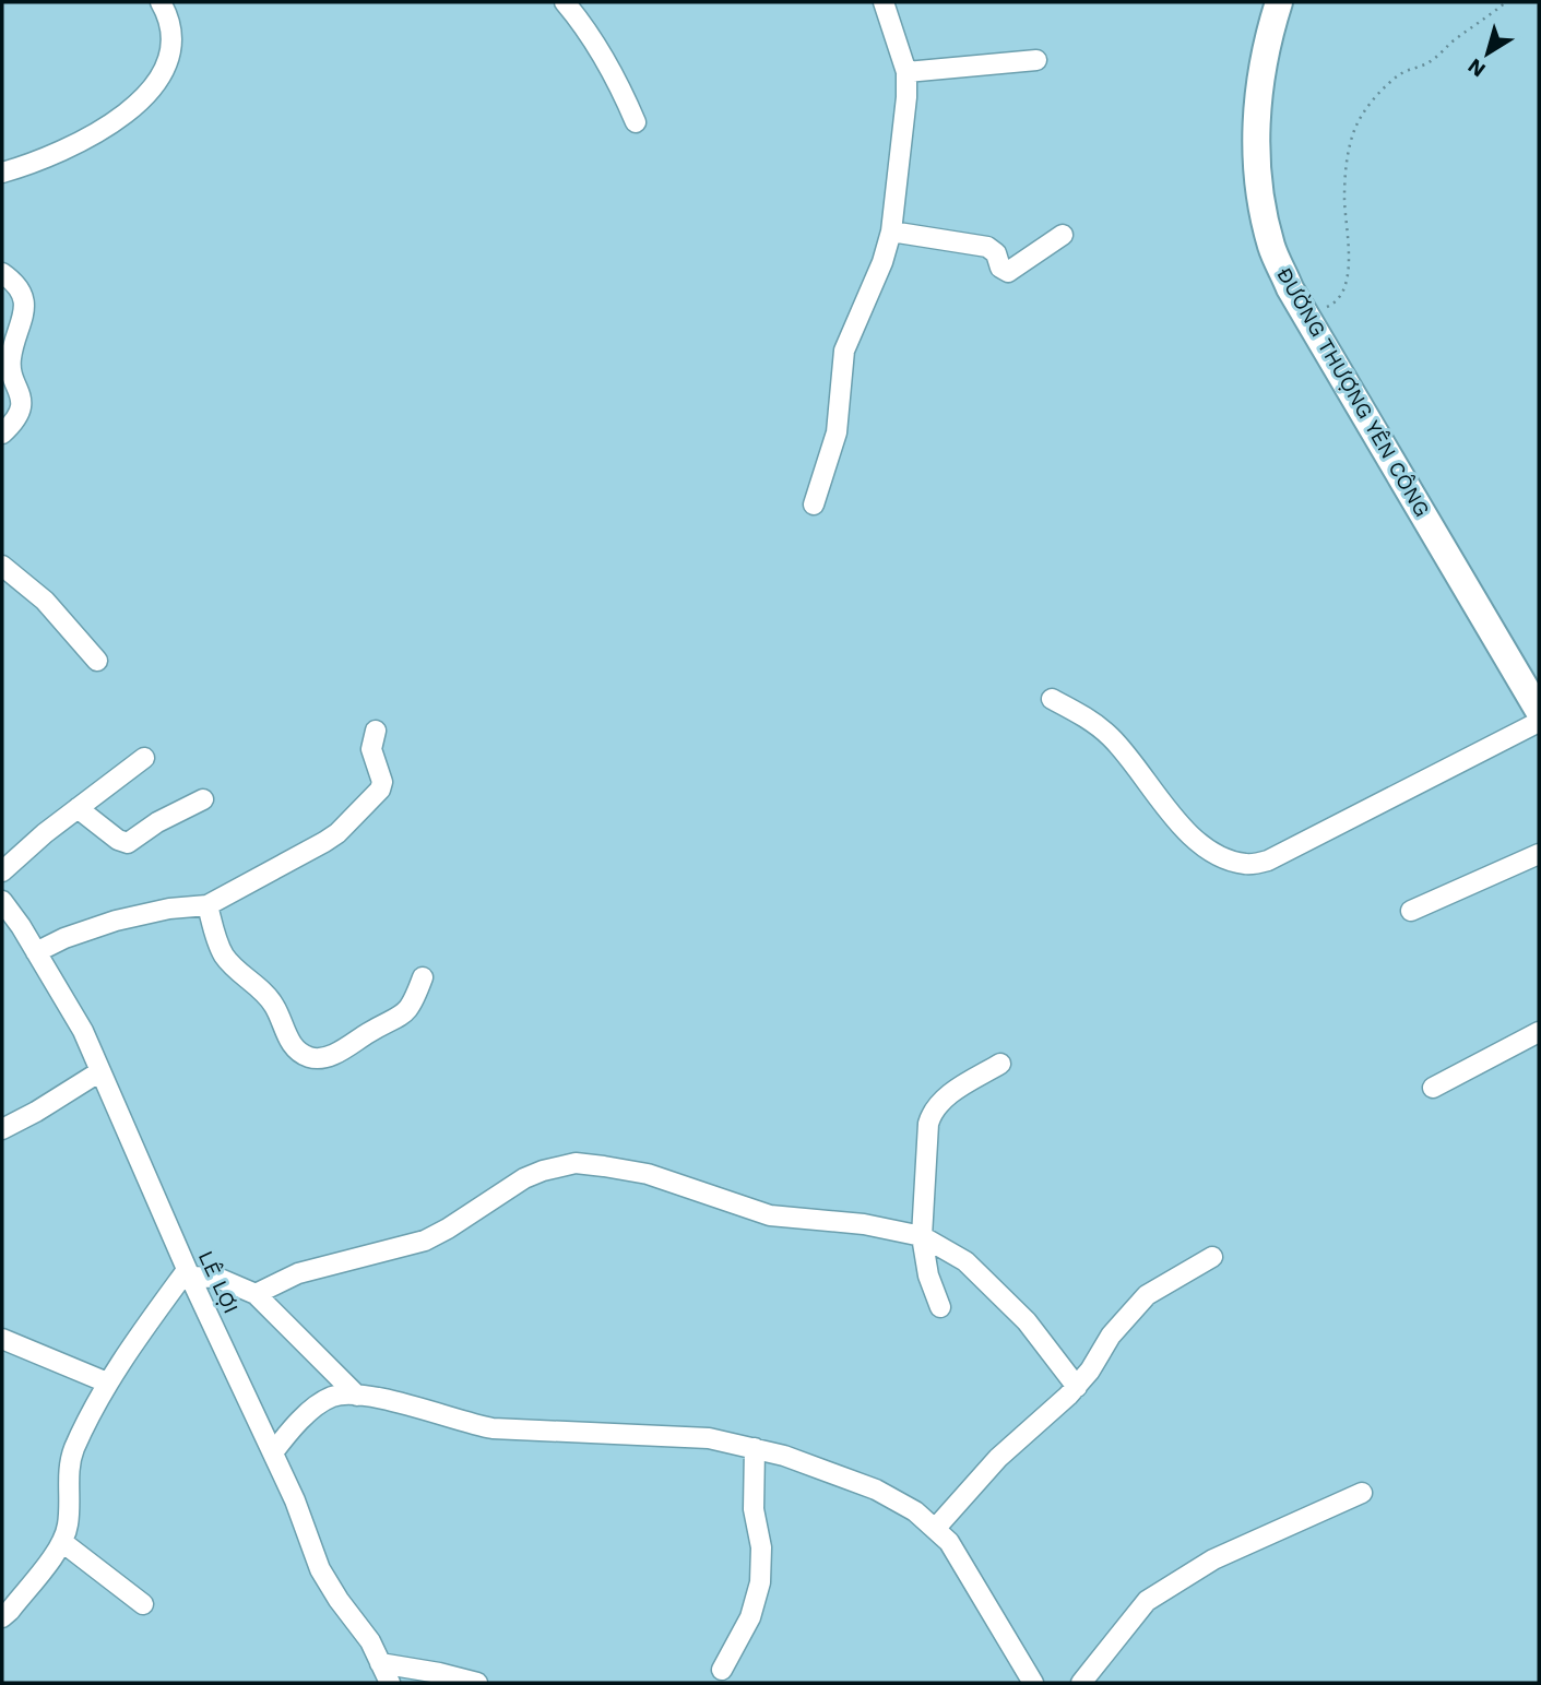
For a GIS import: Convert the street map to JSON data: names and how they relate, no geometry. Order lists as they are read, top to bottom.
{
  "streets": {
    "main road": ["ĐƯỜNG THƯỢNG YÊN CÔNG"],
    "street": ["LÊ LỢI"]
  },
  "north": "bottom left"
}
